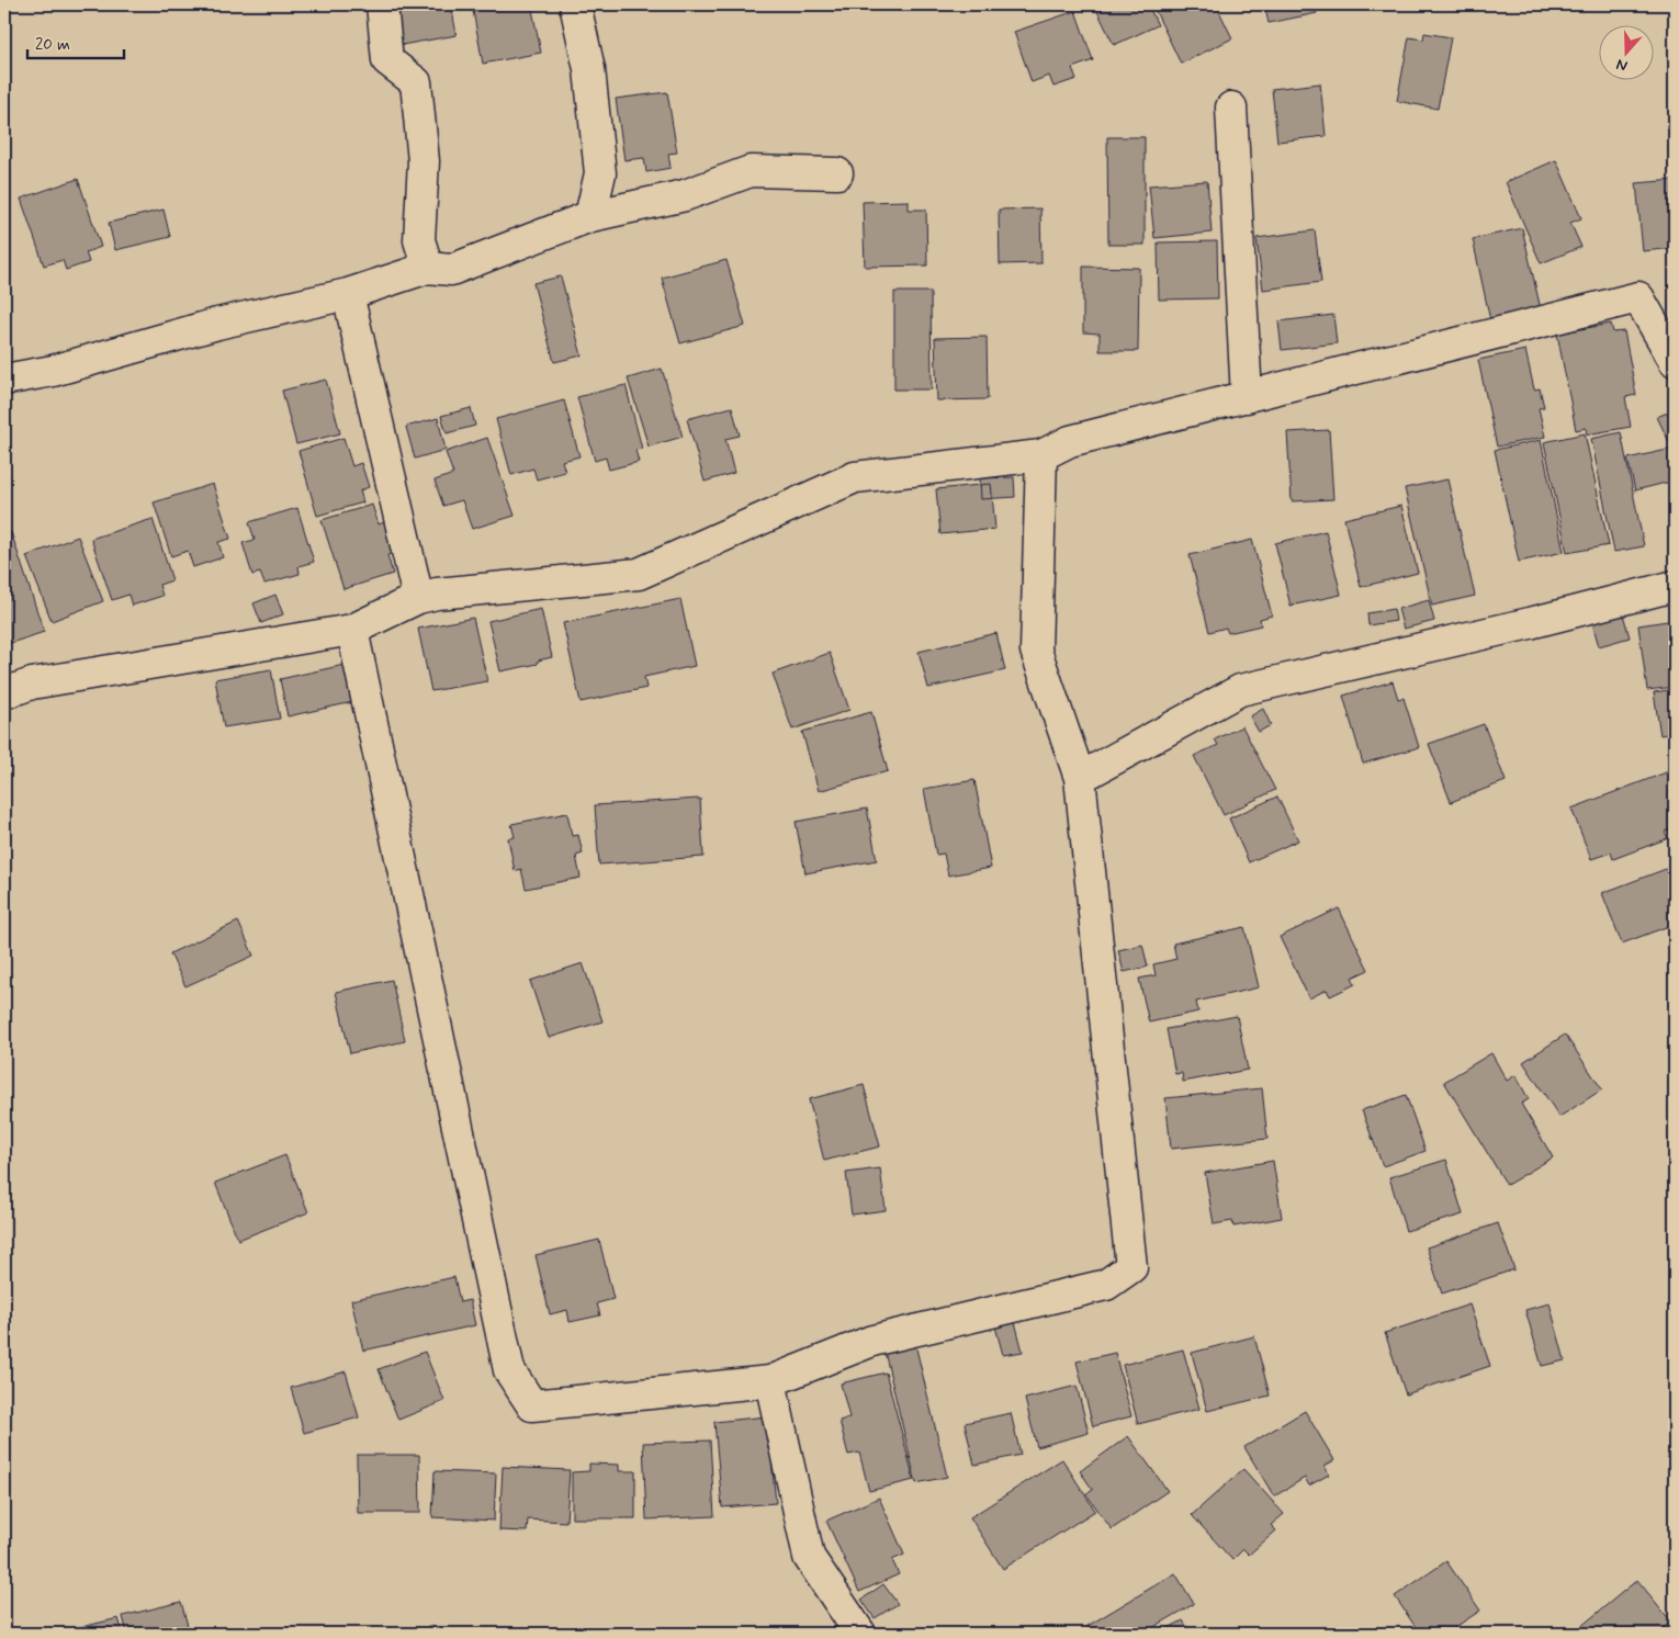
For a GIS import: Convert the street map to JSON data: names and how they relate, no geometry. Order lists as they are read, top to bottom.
{
  "scale_bar": "20 m",
  "north": "bottom"
}
